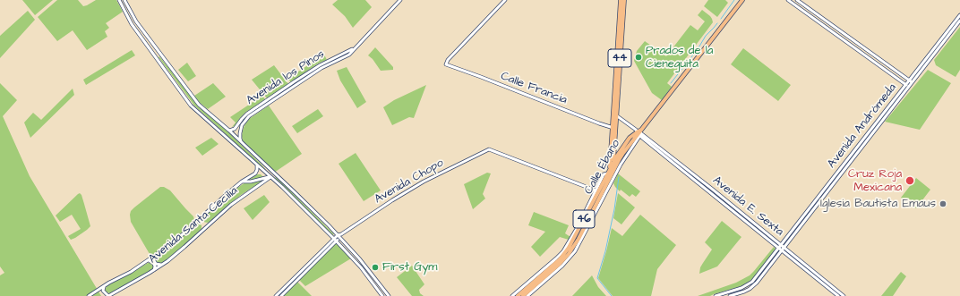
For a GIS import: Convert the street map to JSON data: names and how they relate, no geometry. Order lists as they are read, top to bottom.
{
  "streets": {
    "main road": ["44", "Calle Ébano", "46"],
    "street": [
      "Avenida los Pinos",
      "Calle Francia",
      "Avenida Andrómeda",
      "Avenida Chopo",
      "Avenida E. Sexta",
      "Avenida Santa Cecilia"
    ]
  },
  "crossings": [
    ["44", "Calle Francia"],
    ["44", "Calle Ébano"],
    ["Avenida Andrómeda", "Avenida E. Sexta"],
    ["Calle Ébano", "Avenida E. Sexta"],
    ["Calle Ébano", "46"],
    ["Avenida E. Sexta", "46"]
  ],
  "places": [
    "Prados de la Cieneguita",
    "Cruz Roja Mexicana",
    "Iglesia Bautista Emaus",
    "First Gym"
  ]
}
